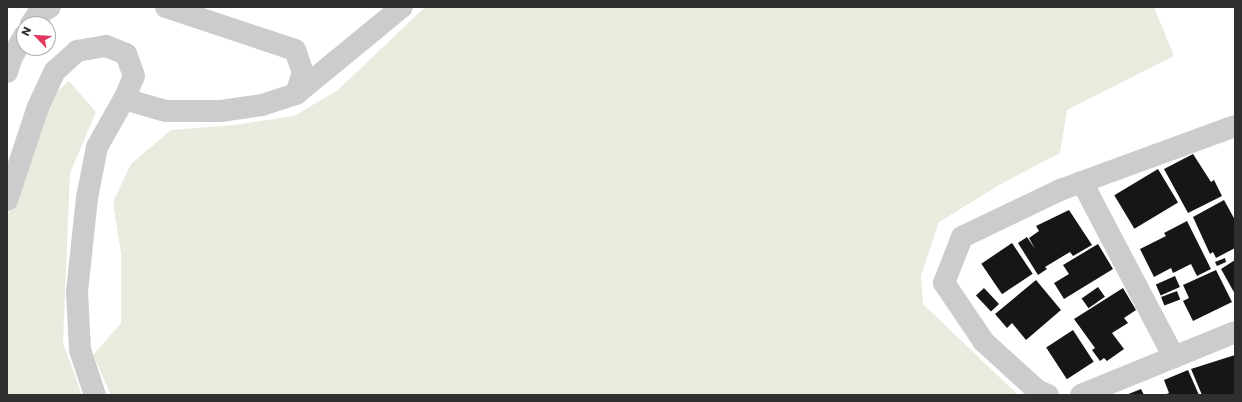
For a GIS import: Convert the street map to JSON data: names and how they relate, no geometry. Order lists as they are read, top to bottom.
{
  "north": "top left"
}
